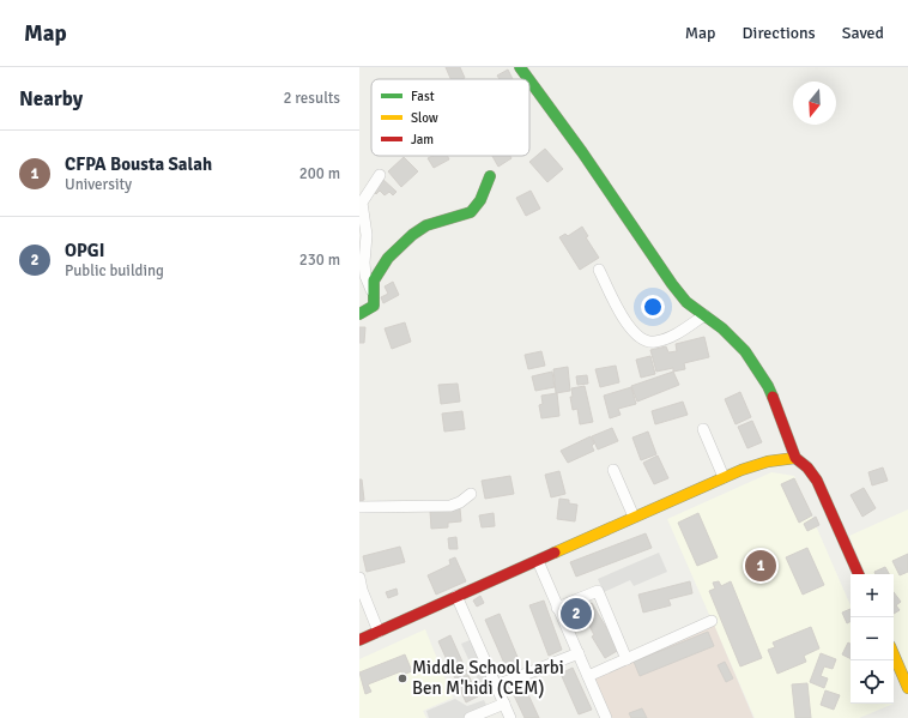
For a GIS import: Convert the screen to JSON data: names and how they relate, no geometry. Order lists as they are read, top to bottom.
{
  "places": ["Middle School Larbi Ben M'hidi (CEM)"],
  "legend": ["Fast", "Slow", "Jam"],
  "north": "bottom",
  "page": {
    "header": "Map",
    "nav": ["Map", "Directions", "Saved"],
    "heading": ["Nearby", "2 results"],
    "list": [
      {
        "mark": "1",
        "name": "CFPA Bousta Salah",
        "note": "University",
        "value": "200 m"
      },
      {
        "mark": "2",
        "name": "OPGI",
        "note": "Public building",
        "value": "230 m"
      }
    ],
    "pins": ["1", "2"],
    "map_buttons": ["+", "−"]
  }
}
